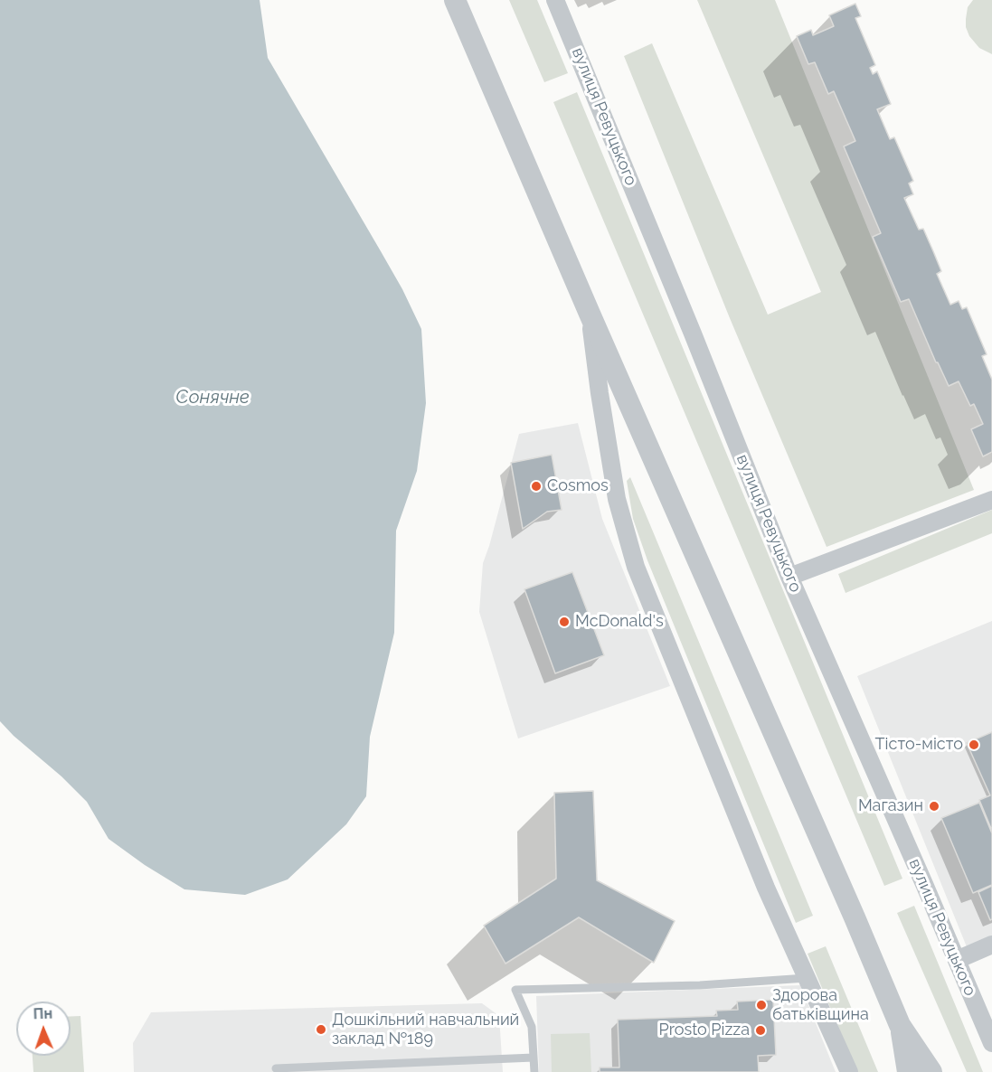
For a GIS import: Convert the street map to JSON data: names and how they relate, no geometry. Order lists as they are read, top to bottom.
{
  "streets": {
    "street": ["вулиця Ревуцького"]
  },
  "water": ["Сонячне"],
  "places": [
    "Cosmos",
    "McDonald's",
    "Тісто-місто",
    "Магазин",
    "Здорова батьківщина",
    "Дошкільний навчальний заклад №189",
    "Prosto Pizza"
  ],
  "north": "top"
}
